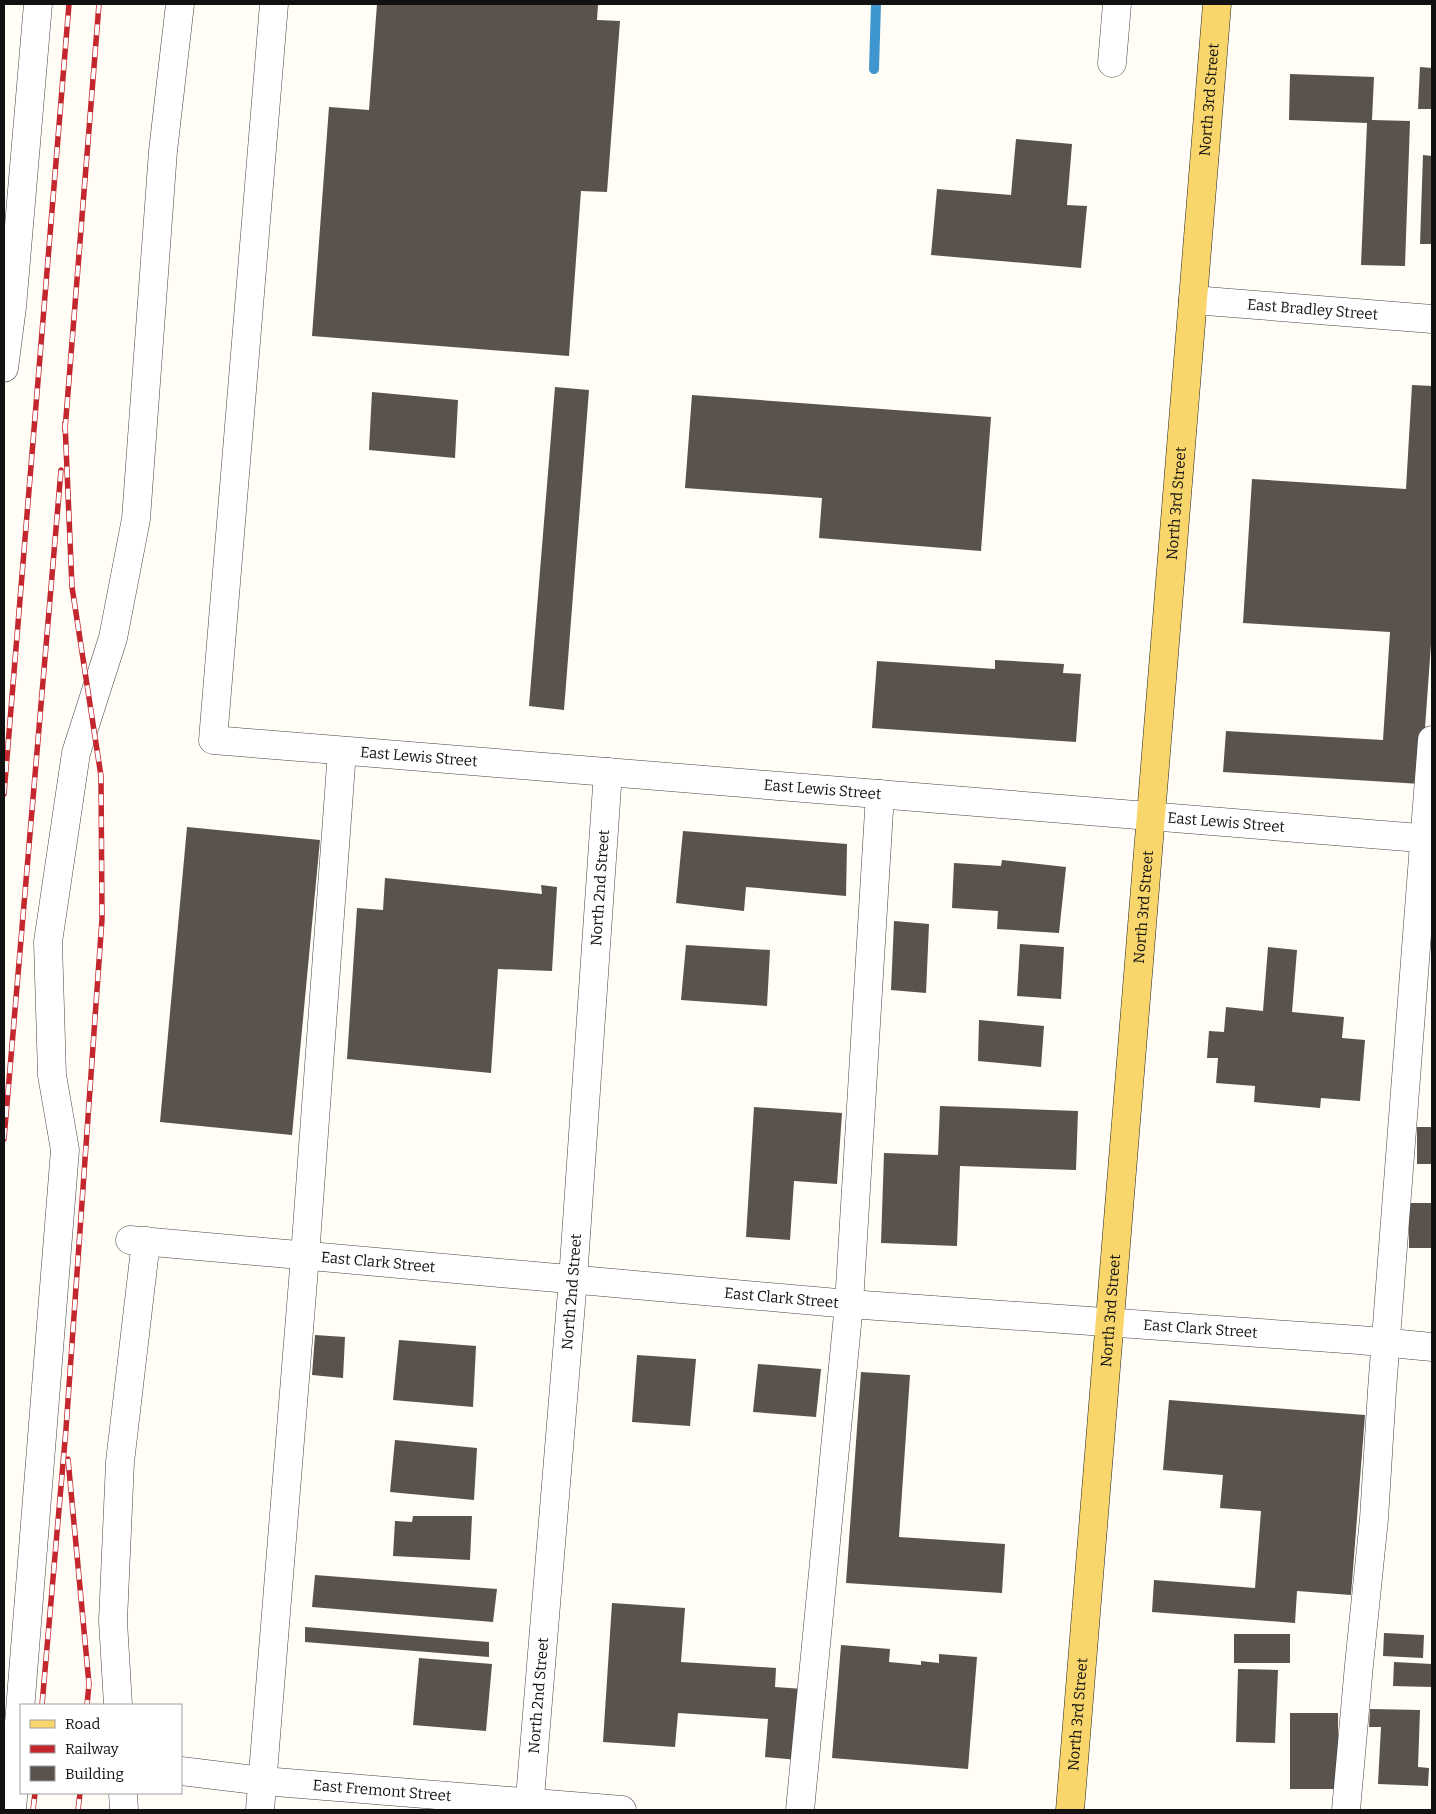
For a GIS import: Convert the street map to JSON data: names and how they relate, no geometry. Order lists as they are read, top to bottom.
{
  "streets": {
    "main road": ["North 3rd Street"],
    "street": [
      "East Bradley Street",
      "East Lewis Street",
      "North 2nd Street",
      "East Clark Street",
      "East Fremont Street"
    ]
  },
  "crossings": [
    ["North 3rd Street", "East Bradley Street"],
    ["North 3rd Street", "East Lewis Street"],
    ["North 3rd Street", "East Clark Street"],
    ["East Lewis Street", "North 2nd Street"],
    ["North 2nd Street", "East Clark Street"],
    ["North 2nd Street", "East Fremont Street"]
  ],
  "legend": ["Road", "Railway", "Building"]
}
